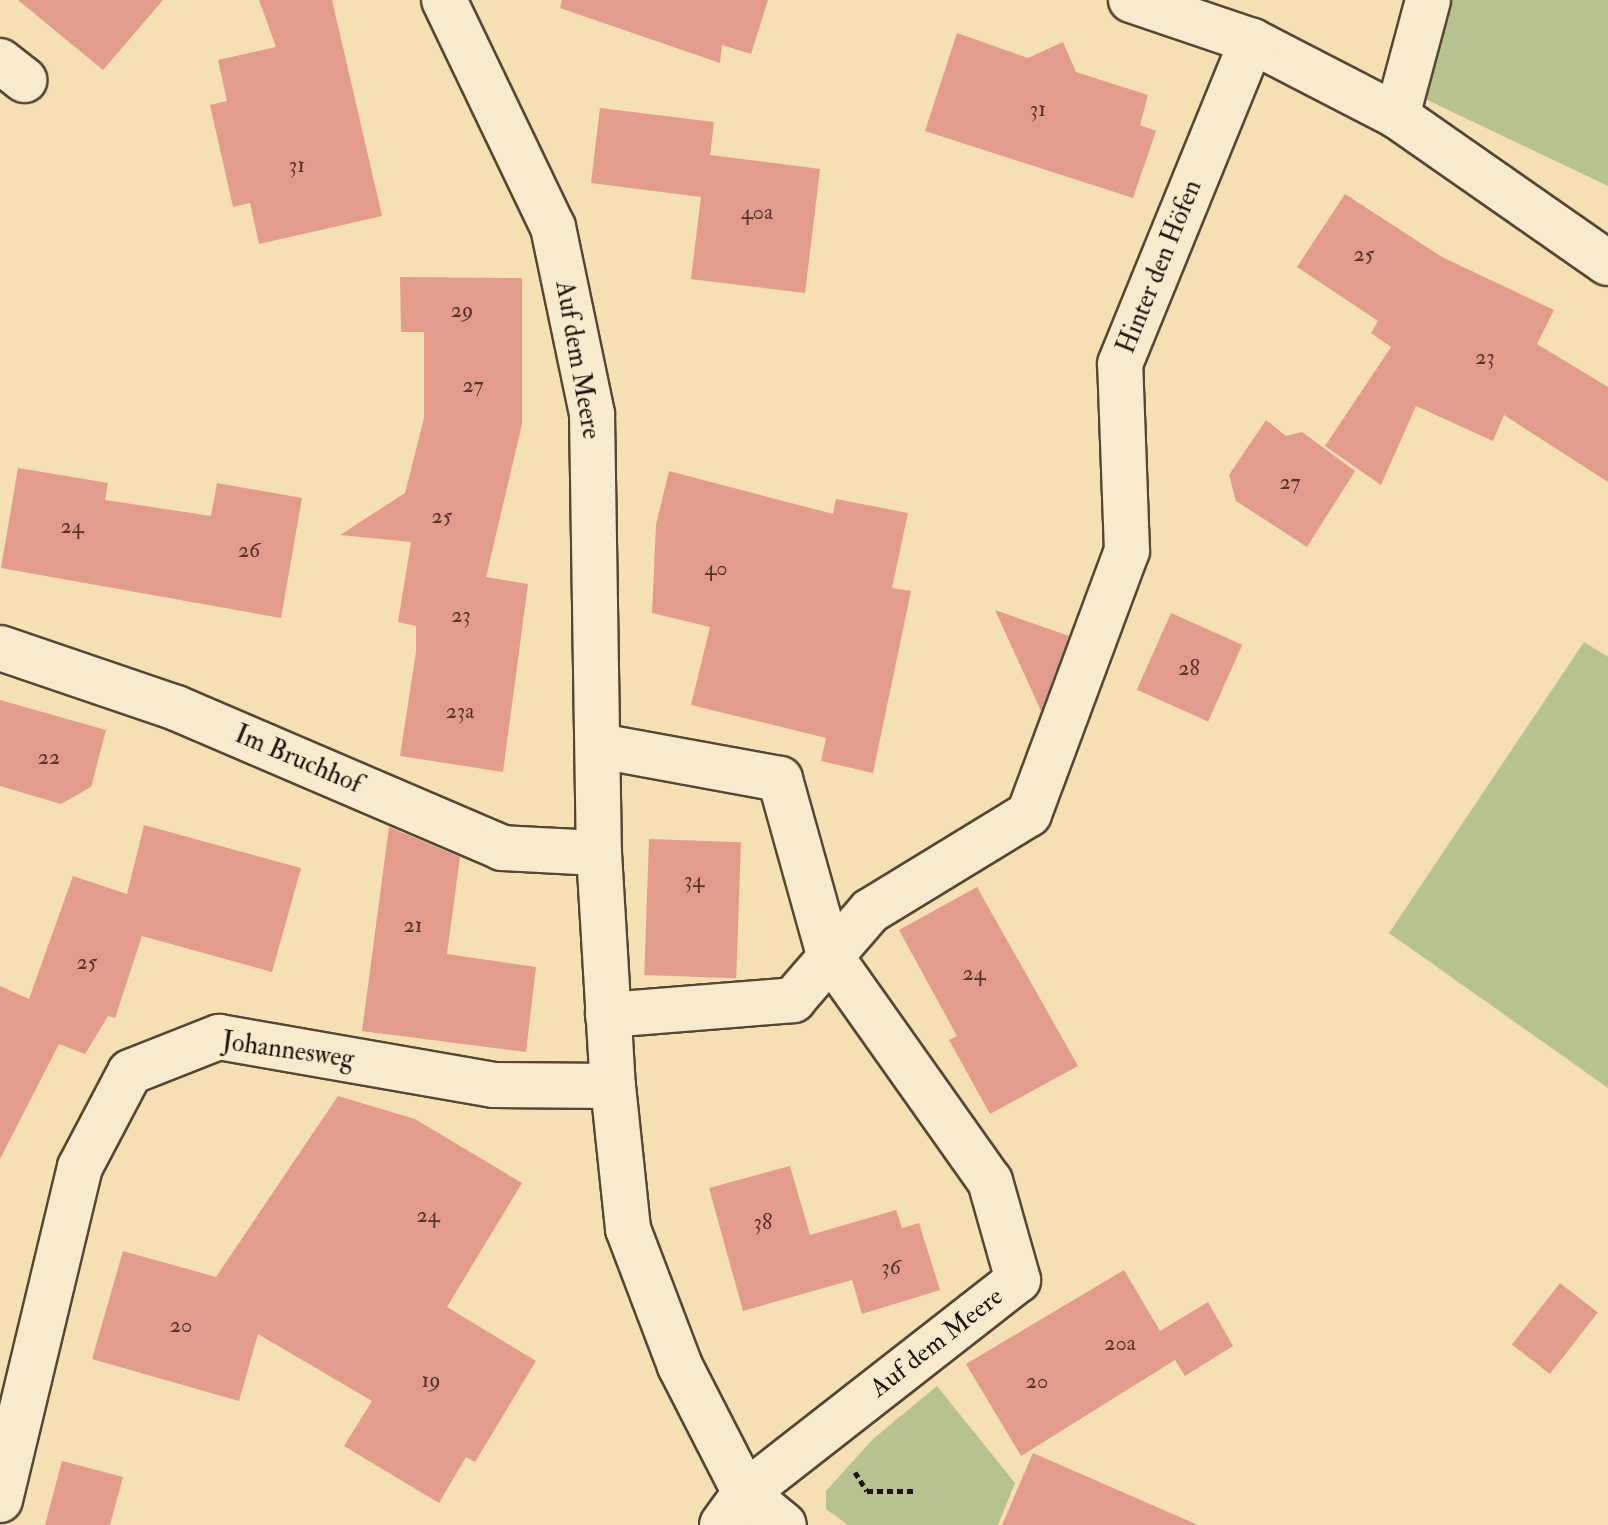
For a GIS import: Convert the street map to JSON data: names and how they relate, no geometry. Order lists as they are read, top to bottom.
{
  "streets": {
    "street": [
      "Hinter den Höfen",
      "Auf dem Meere",
      "Im Bruchhof",
      "Johannesweg"
    ]
  },
  "crossings": [
    ["Hinter den Höfen", "Auf dem Meere"],
    ["Auf dem Meere", "Im Bruchhof"],
    ["Auf dem Meere", "Johannesweg"]
  ],
  "house_numbers": [
    "31",
    "31",
    "40a",
    "25",
    "29",
    "23",
    "27",
    "27",
    "25",
    "24",
    "26",
    "40",
    "23",
    "28",
    "23a",
    "22",
    "34",
    "21",
    "25",
    "24",
    "24",
    "38",
    "36",
    "20",
    "20a",
    "19",
    "20"
  ]
}
